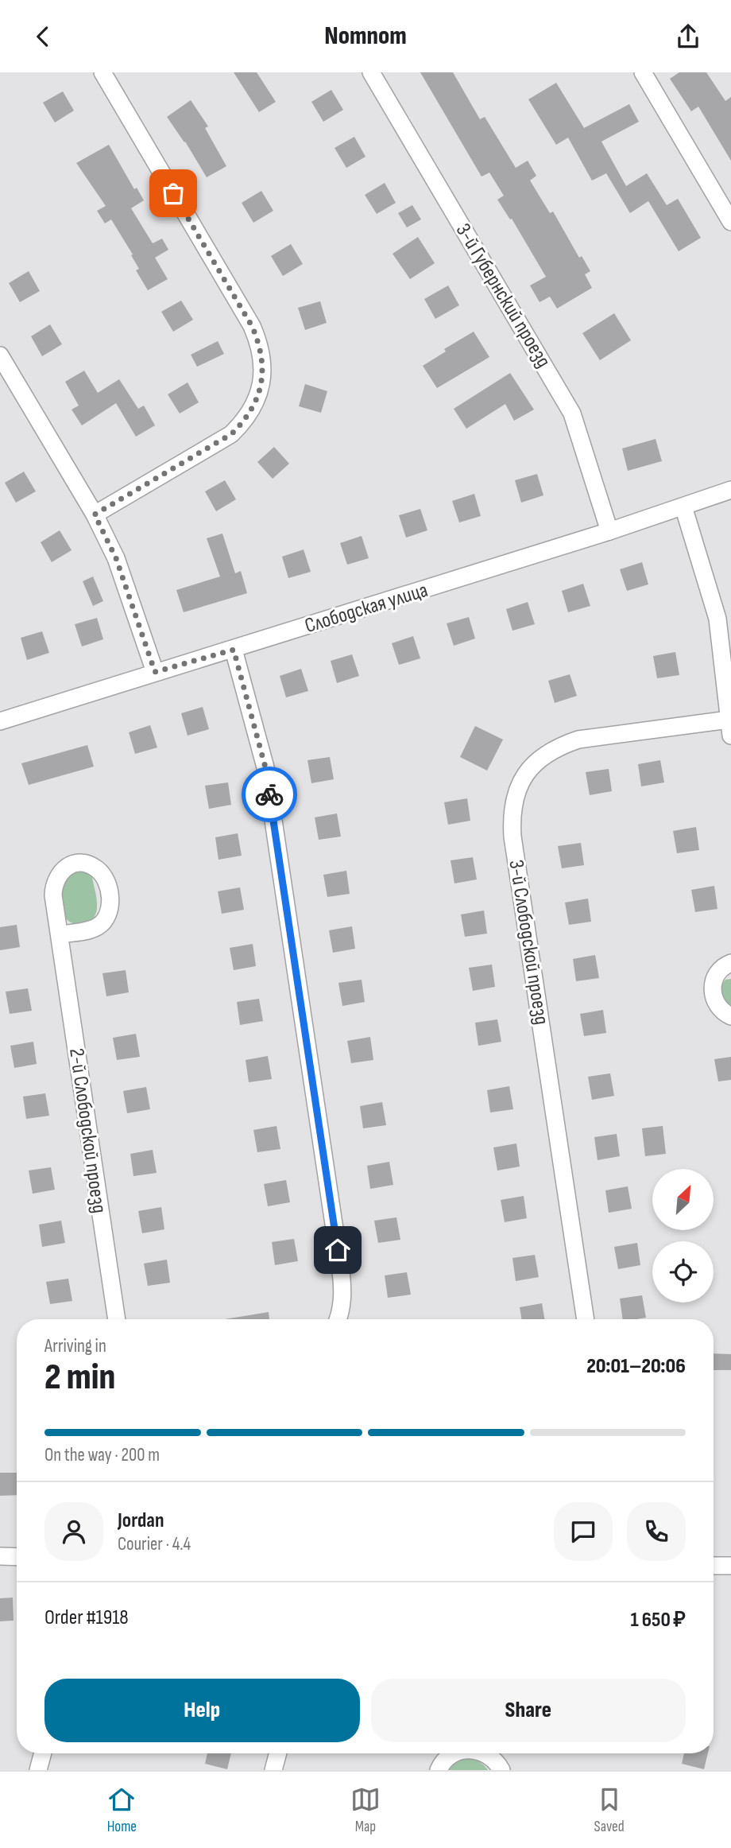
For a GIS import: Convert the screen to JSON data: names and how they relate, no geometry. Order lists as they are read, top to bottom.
{
  "streets": {
    "street": [
      "3-й Губернский проезд",
      "Слободская улица",
      "3-й Слободской проезд",
      "2-й Слободской проезд"
    ]
  },
  "crossings": [
    ["3-й Губернский проезд", "Слободская улица"],
    ["Слободская улица", "3-й Слободской проезд"]
  ],
  "north": "top right",
  "page": {
    "header": "Nomnom",
    "heading": ["2 min", "Arriving in", "20:01–20:06"],
    "panel": [
      "Jordan",
      "Courier · 4.4",
      "Order #1918",
      "1 650 ₽"
    ],
    "bar": "On the way · 200 m",
    "buttons": ["Help", "Share"],
    "tabs": ["Home", "Map", "Saved"]
  }
}
